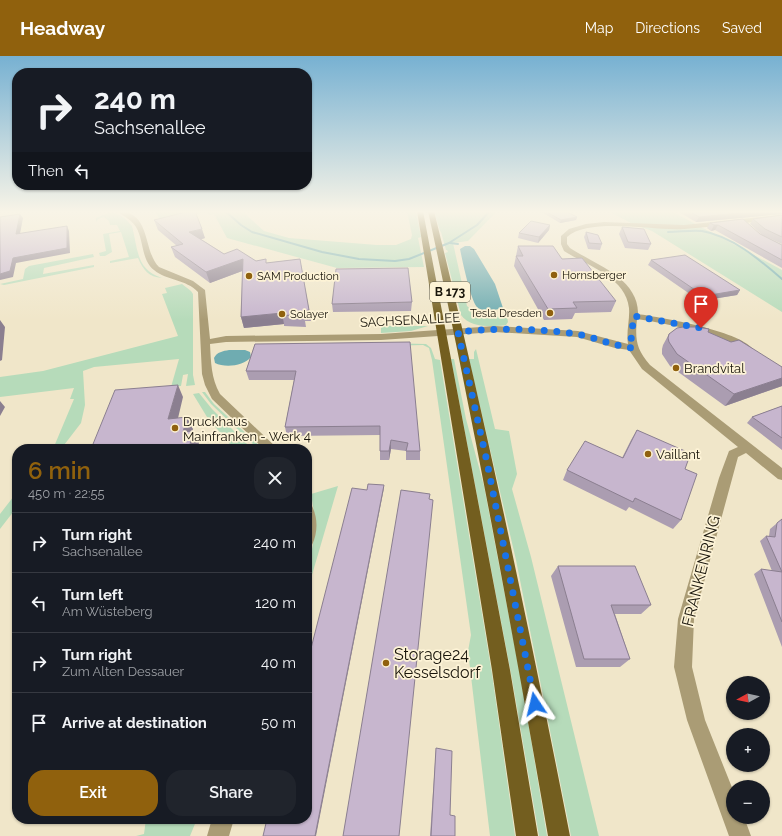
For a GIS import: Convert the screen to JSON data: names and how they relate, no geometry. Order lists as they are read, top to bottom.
{
  "streets": {
    "main road": ["B 173"],
    "street": ["SACHSENALLEE", "FRANKENRING"]
  },
  "crossings": [
    ["B 173", "SACHSENALLEE"]
  ],
  "places": [
    "Hornsberger",
    "SAM Production",
    "Tesla Dresden",
    "Solayer",
    "Brandvital",
    "Druckhaus Mainfranken - Werk 4",
    "Vaillant",
    "Storage24 Kesselsdorf"
  ],
  "north": "left",
  "page": {
    "header": "Headway",
    "nav": ["Map", "Directions", "Saved"],
    "turn": ["240 m", "Sachsenallee"],
    "then": "Then",
    "heading": ["6 min", "450 m · 22:55"],
    "list": [
      {
        "name": "Turn right",
        "note": "Sachsenallee",
        "value": "240 m"
      },
      {
        "name": "Turn left",
        "note": "Am Wüsteberg",
        "value": "120 m"
      },
      {
        "name": "Turn right",
        "note": "Zum Alten Dessauer",
        "value": "40 m"
      },
      {
        "name": "Arrive at destination",
        "value": "50 m"
      }
    ],
    "map_buttons": ["+", "−"],
    "buttons": ["Exit", "Share"]
  }
}
